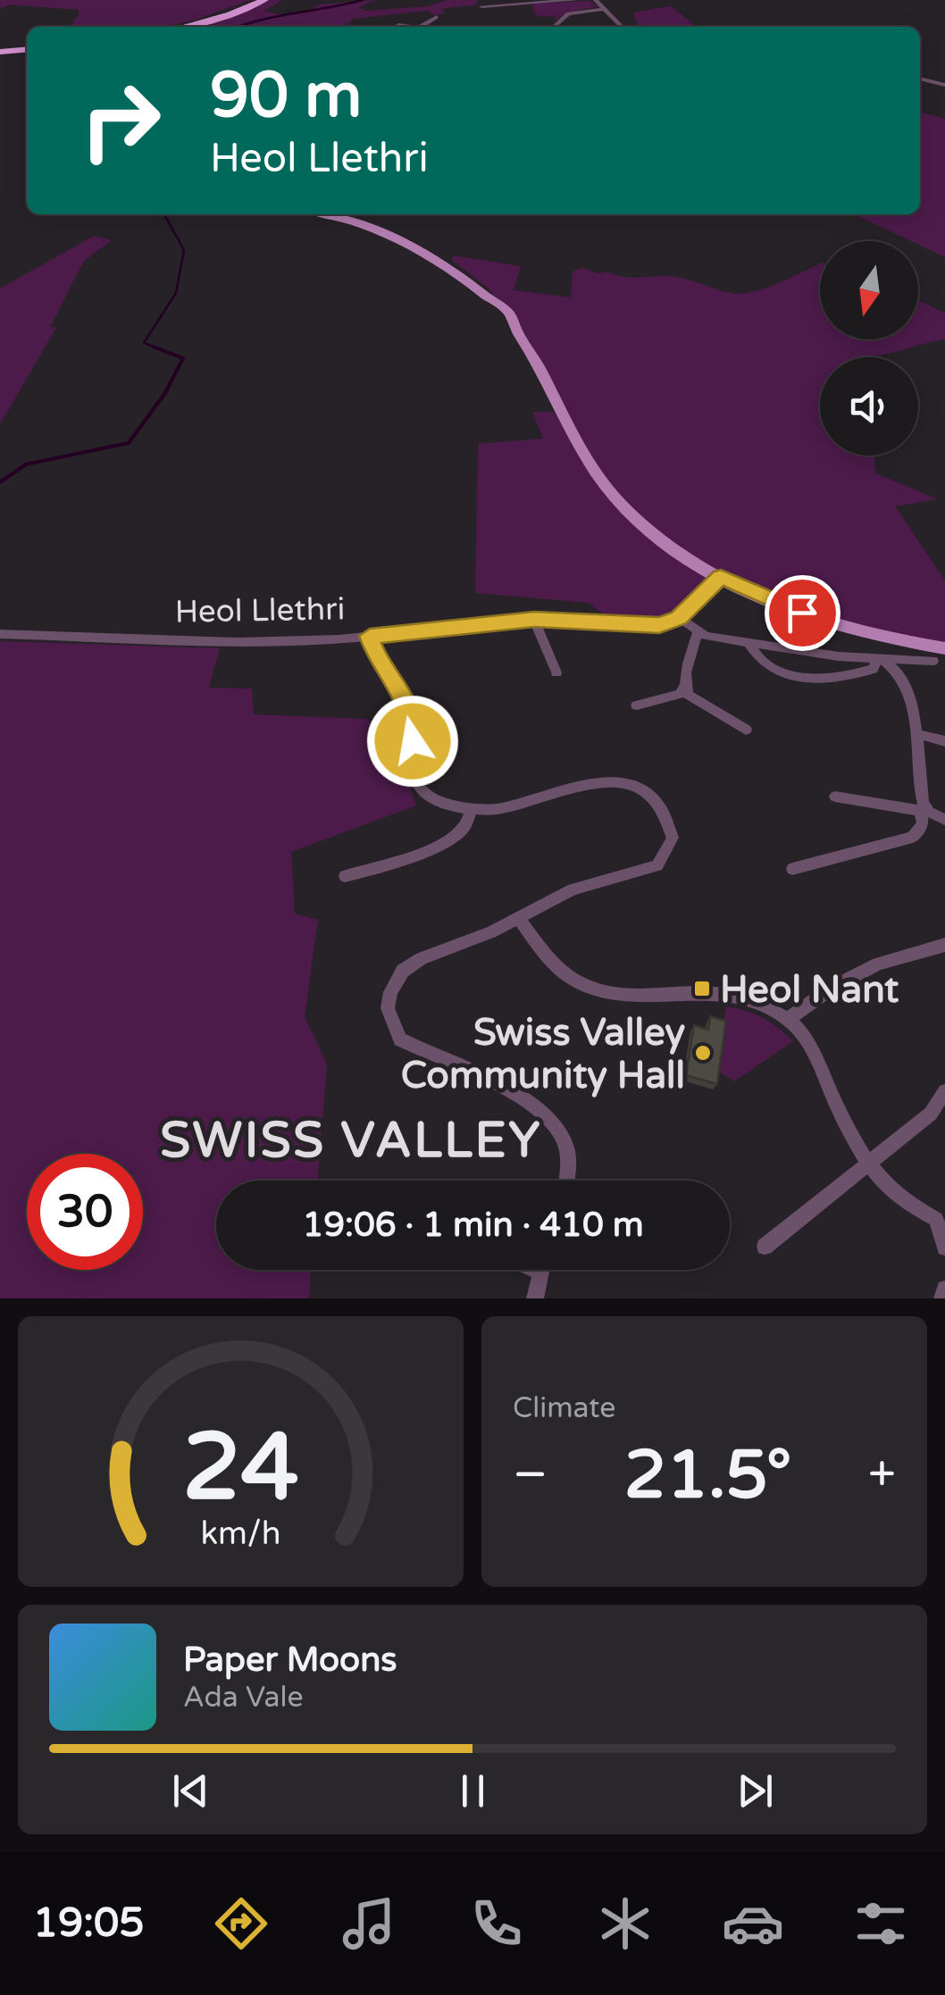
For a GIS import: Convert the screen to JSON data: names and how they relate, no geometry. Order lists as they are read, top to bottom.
{
  "streets": {
    "street": ["Heol Llethri"]
  },
  "districts": ["SWISS VALLEY"],
  "places": {
    "transit": ["Heol Nant"],
    "other": ["Swiss Valley Community Hall"]
  },
  "north": "bottom",
  "page": {
    "turn": ["90 m", "Heol Llethri"],
    "limit": "30",
    "trip": "19:06 · 1 min · 410 m",
    "tile": "Climate",
    "heat": ["−", "21.5°", "+"],
    "song": ["Paper Moons", "Ada Vale"],
    "tabs": "19:05",
    "gauge": ["24", "km/h"]
  }
}
